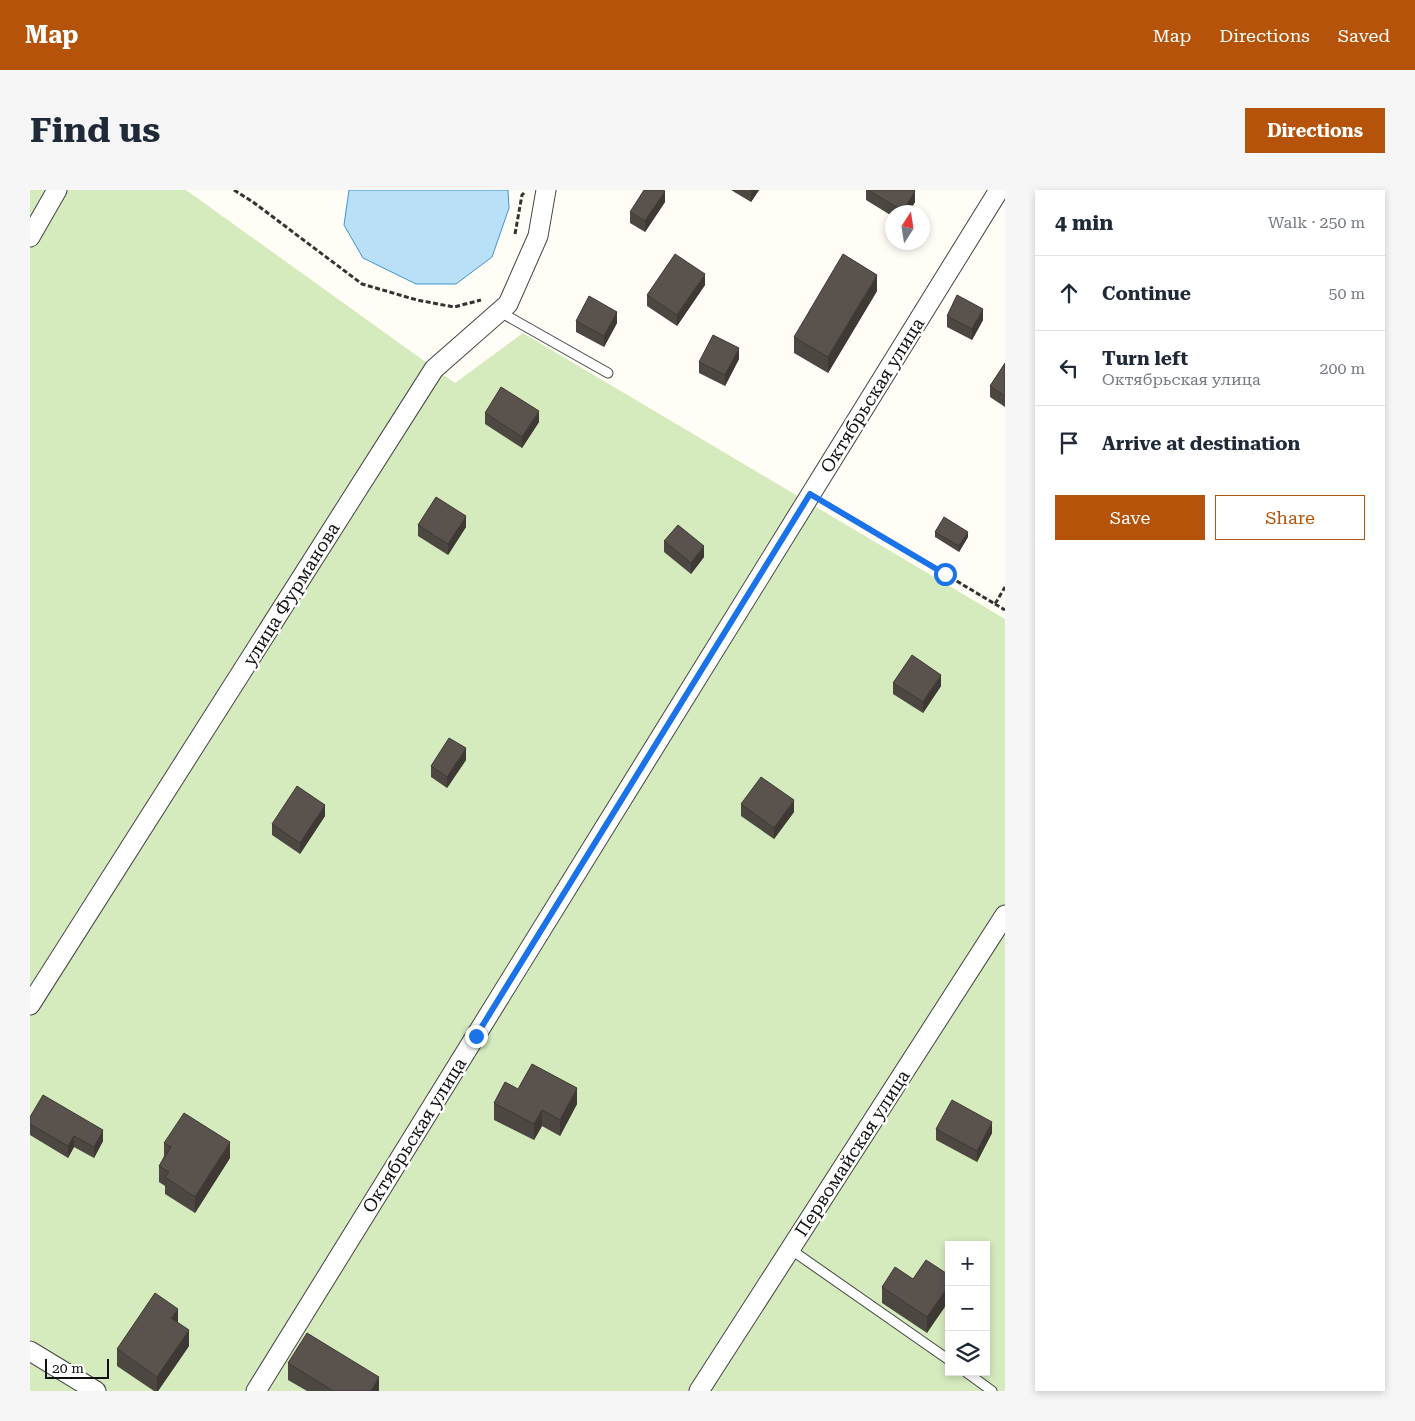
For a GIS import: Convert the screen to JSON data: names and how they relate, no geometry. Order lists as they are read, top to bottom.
{
  "streets": {
    "street": ["Октябрьская улица", "улица Фурманова", "Первомайская улица"]
  },
  "scale_bar": "20 m",
  "north": "top",
  "page": {
    "header": "Map",
    "nav": ["Map", "Directions", "Saved"],
    "buttons": [
      "Directions",
      ["Save", "Share"]
    ],
    "title": "Find us",
    "heading": ["4 min", "Walk · 250 m"],
    "list": [
      ["Continue", "50 m"],
      ["Turn left", "Октябрьская улица", "200 m"],
      "Arrive at destination"
    ],
    "map_buttons": ["+", "−"],
    "scale": "20 m"
  }
}
